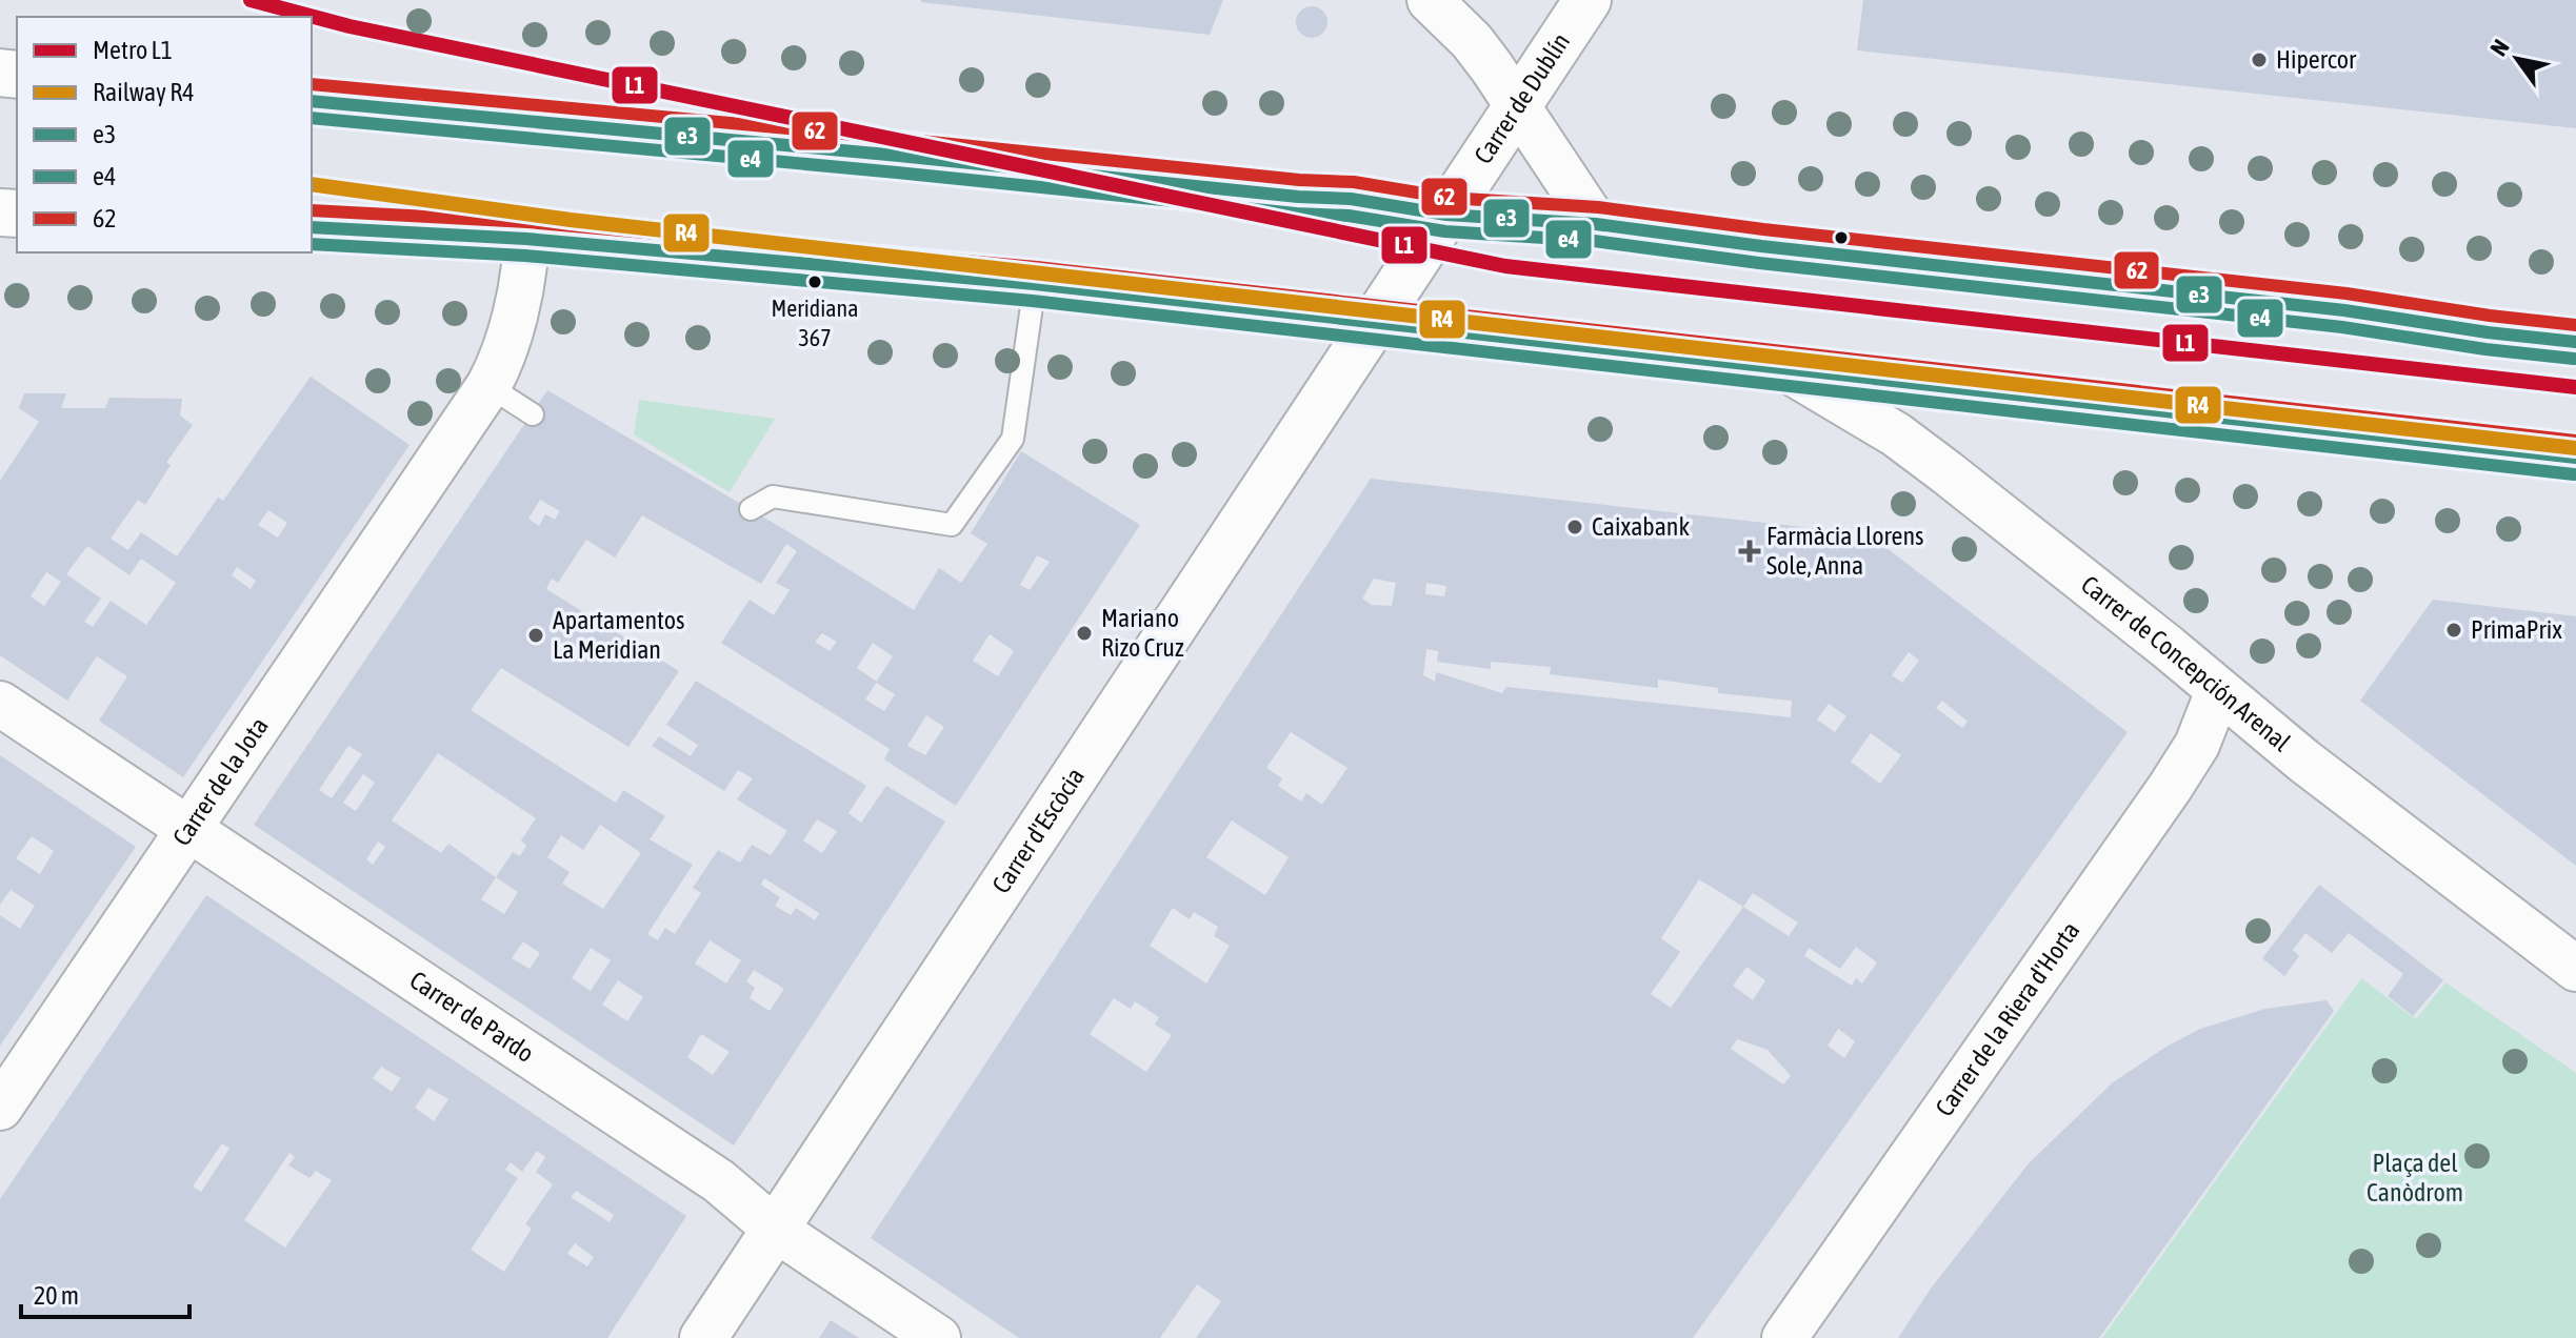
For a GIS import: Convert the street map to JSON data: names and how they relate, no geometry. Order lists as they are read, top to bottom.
{
  "streets": {
    "main road": ["Carrer de Dublín", "Carrer d'Escòcia"],
    "street": [
      "Carrer de Concepción Arenal",
      "Carrer de la Jota",
      "Carrer de Pardo",
      "Carrer de la Riera d'Horta"
    ]
  },
  "crossings": [
    ["Carrer de Dublín", "Carrer d'Escòcia"],
    ["Carrer de Concepción Arenal", "Carrer de la Riera d'Horta"],
    ["Carrer de la Jota", "Carrer de Pardo"],
    ["Carrer d'Escòcia", "Carrer de Pardo"]
  ],
  "parks": ["Plaça del Canòdrom"],
  "places": {
    "other": [
      "Hipercor",
      "Meridiana 367",
      "Caixabank",
      "PrimaPrix",
      "Mariano Rizo Cruz",
      "Apartamentos La Meridian"
    ],
    "health": ["Farmàcia Llorens Sole, Anna"]
  },
  "lines": [
    "metro line L1",
    "transit line 62",
    "transit line e3",
    "transit line e4",
    "rail line R4"
  ],
  "legend": [
    "Metro L1",
    "Railway R4",
    "e3",
    "e4",
    "62"
  ],
  "scale_bar": "20 m",
  "north": "top left"
}
